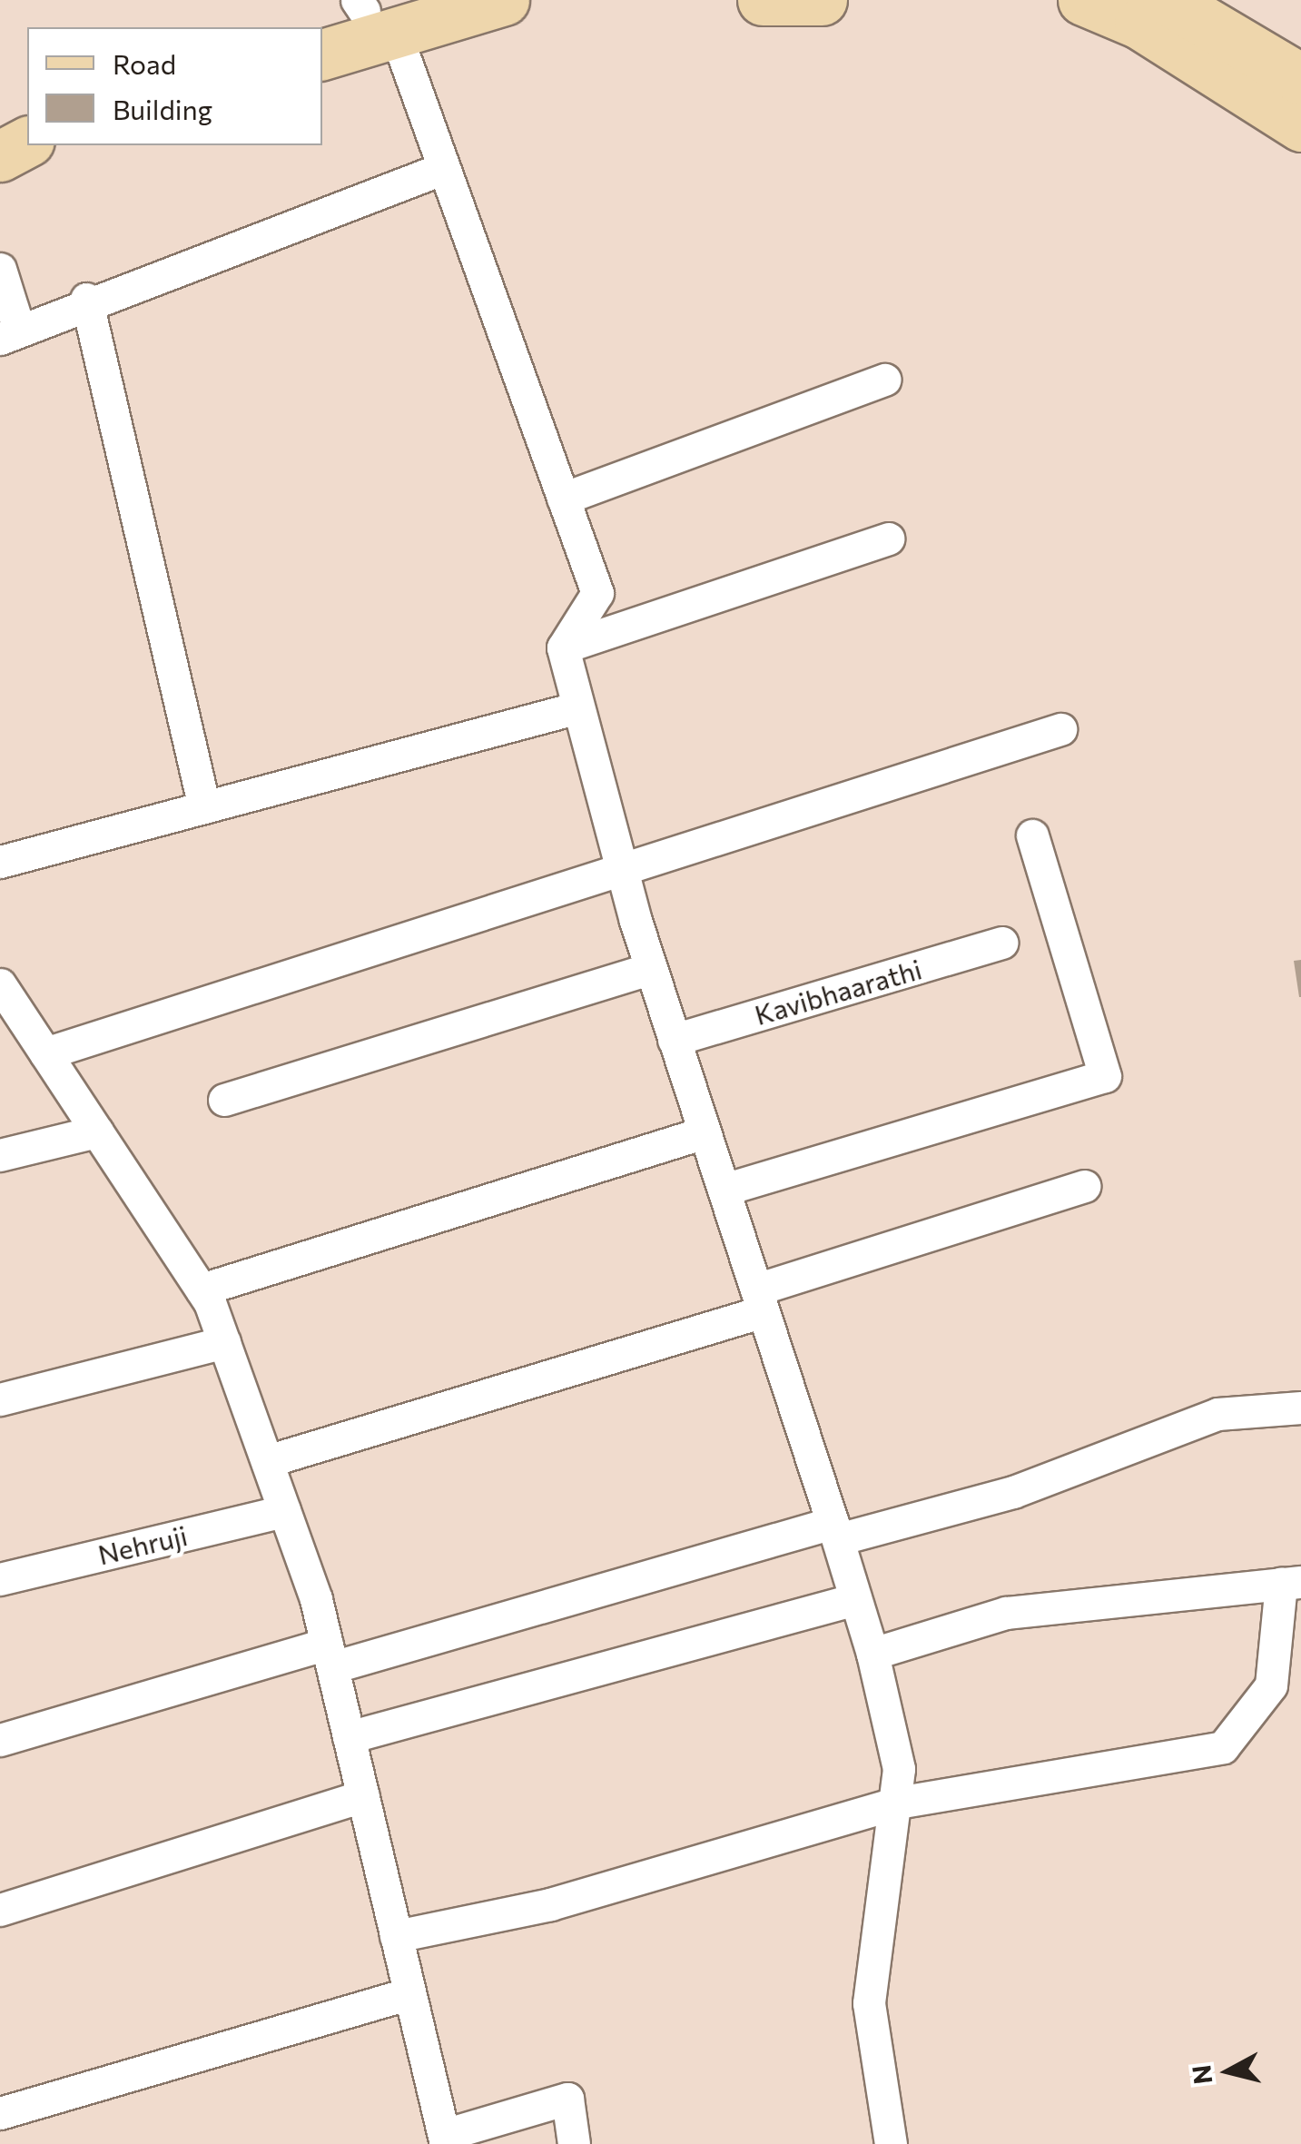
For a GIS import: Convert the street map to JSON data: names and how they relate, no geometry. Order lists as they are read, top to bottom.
{
  "streets": {
    "street": ["Kavibhaarathi", "Nehruji"]
  },
  "legend": ["Road", "Building"],
  "north": "left"
}
